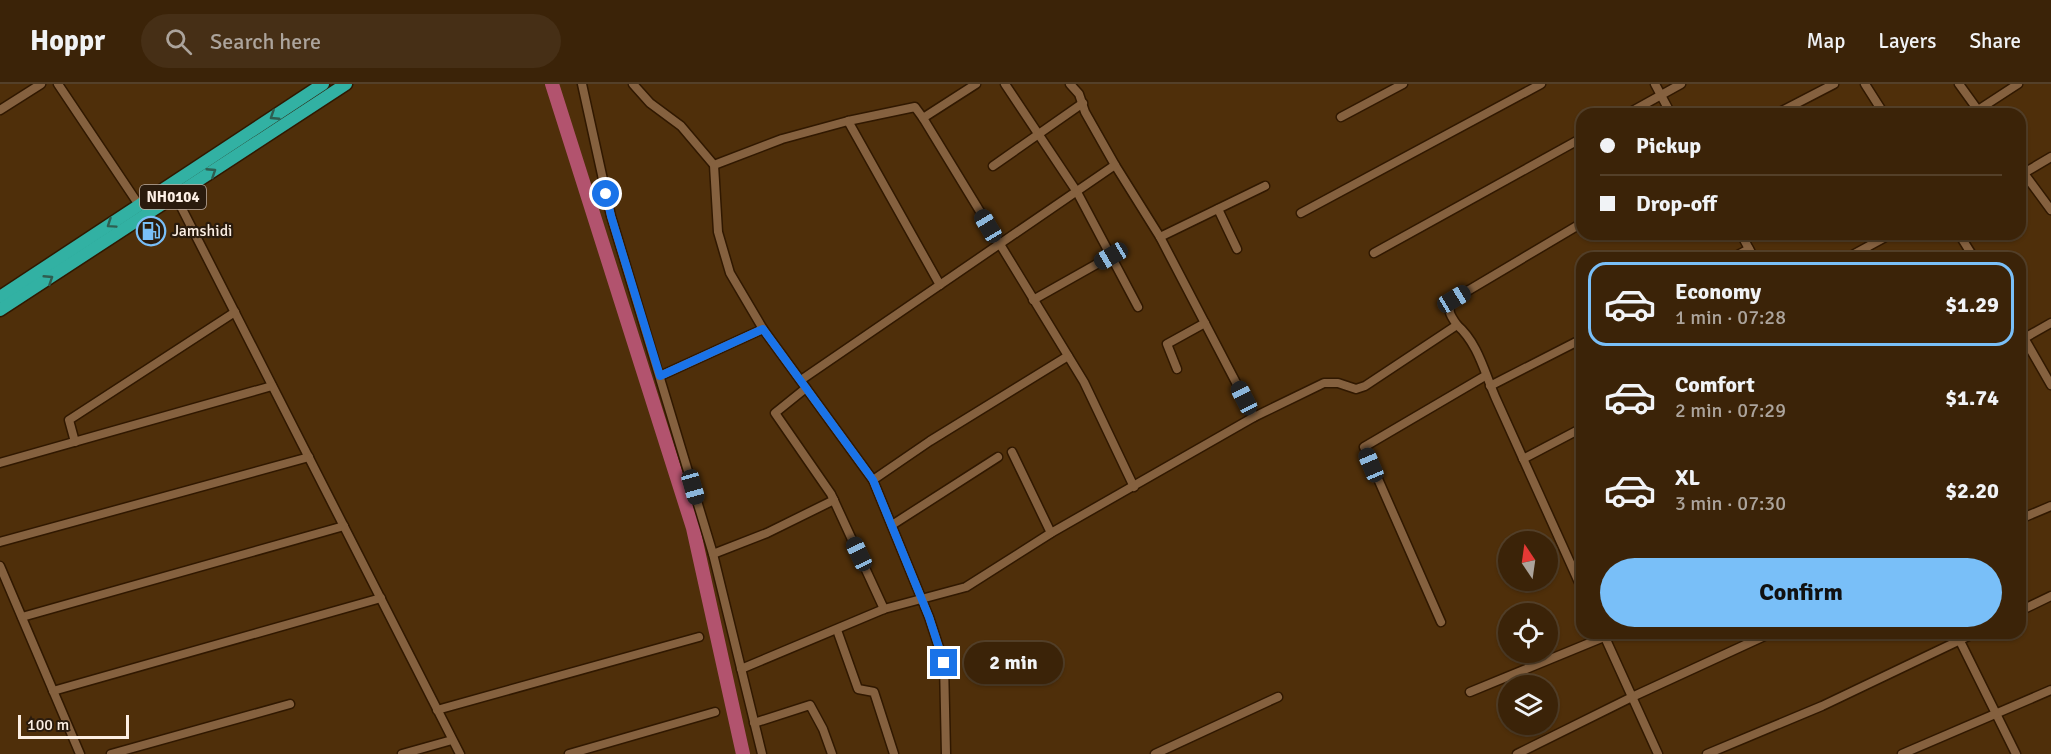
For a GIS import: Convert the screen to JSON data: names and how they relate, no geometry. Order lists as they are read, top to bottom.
{
  "streets": {
    "highway": ["NH0104"]
  },
  "places": {
    "fuel station": ["Jamshidi"]
  },
  "scale_bar": "100 m",
  "north": "top",
  "page": {
    "header": "Hoppr",
    "search": "Search here",
    "nav": ["Map", "Layers", "Share"],
    "banner": ["Pickup", "Drop-off"],
    "list": [
      {
        "name": "Economy",
        "note": "1 min · 07:28",
        "value": "$1.29"
      },
      {
        "name": "Comfort",
        "note": "2 min · 07:29",
        "value": "$1.74"
      },
      {
        "name": "XL",
        "note": "3 min · 07:30",
        "value": "$2.20"
      }
    ],
    "buttons": "Confirm",
    "bubble": "2 min",
    "scale": "100 m"
  }
}
